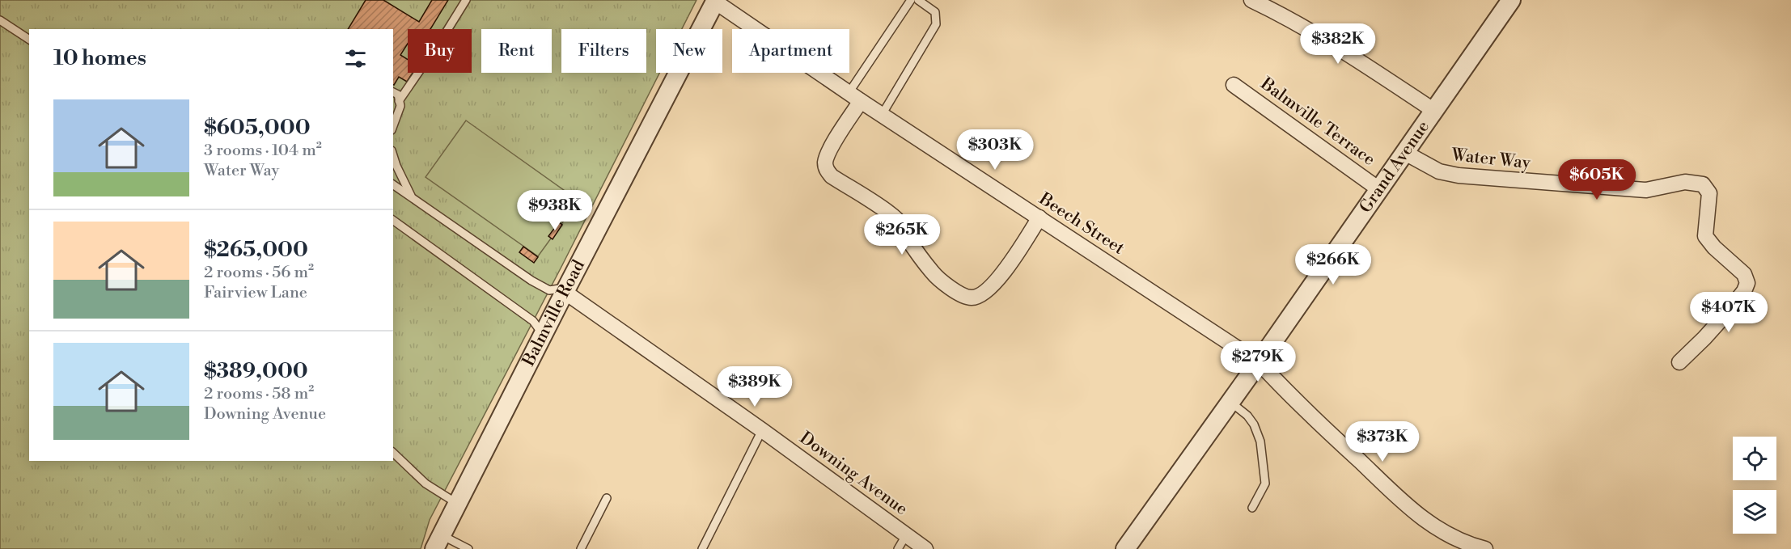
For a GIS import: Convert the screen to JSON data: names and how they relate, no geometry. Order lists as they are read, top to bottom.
{
  "streets": {
    "street": [
      "Balmville Terrace",
      "Water Way",
      "Grand Avenue",
      "Beech Street",
      "Balmville Road",
      "Downing Avenue"
    ]
  },
  "crossings": [
    ["Balmville Terrace", "Grand Avenue"],
    ["Water Way", "Grand Avenue"],
    ["Grand Avenue", "Beech Street"],
    ["Beech Street", "Balmville Road"],
    ["Balmville Road", "Downing Avenue"]
  ],
  "page": {
    "price": [
      "$382K",
      "$303K",
      "$605K",
      "$938K",
      "$265K",
      "$266K",
      "$407K",
      "$279K",
      "$389K",
      "$373K"
    ],
    "chip": [
      "Buy",
      "Rent",
      "Filters",
      "New",
      "Apartment"
    ],
    "heading": "10 homes",
    "list": [
      {
        "name": "$605,000",
        "note": "3 rooms · 104 m² · Water Way"
      },
      {
        "name": "$265,000",
        "note": "2 rooms · 56 m² · Fairview Lane"
      },
      {
        "name": "$389,000",
        "note": "2 rooms · 58 m² · Downing Avenue"
      }
    ]
  }
}
